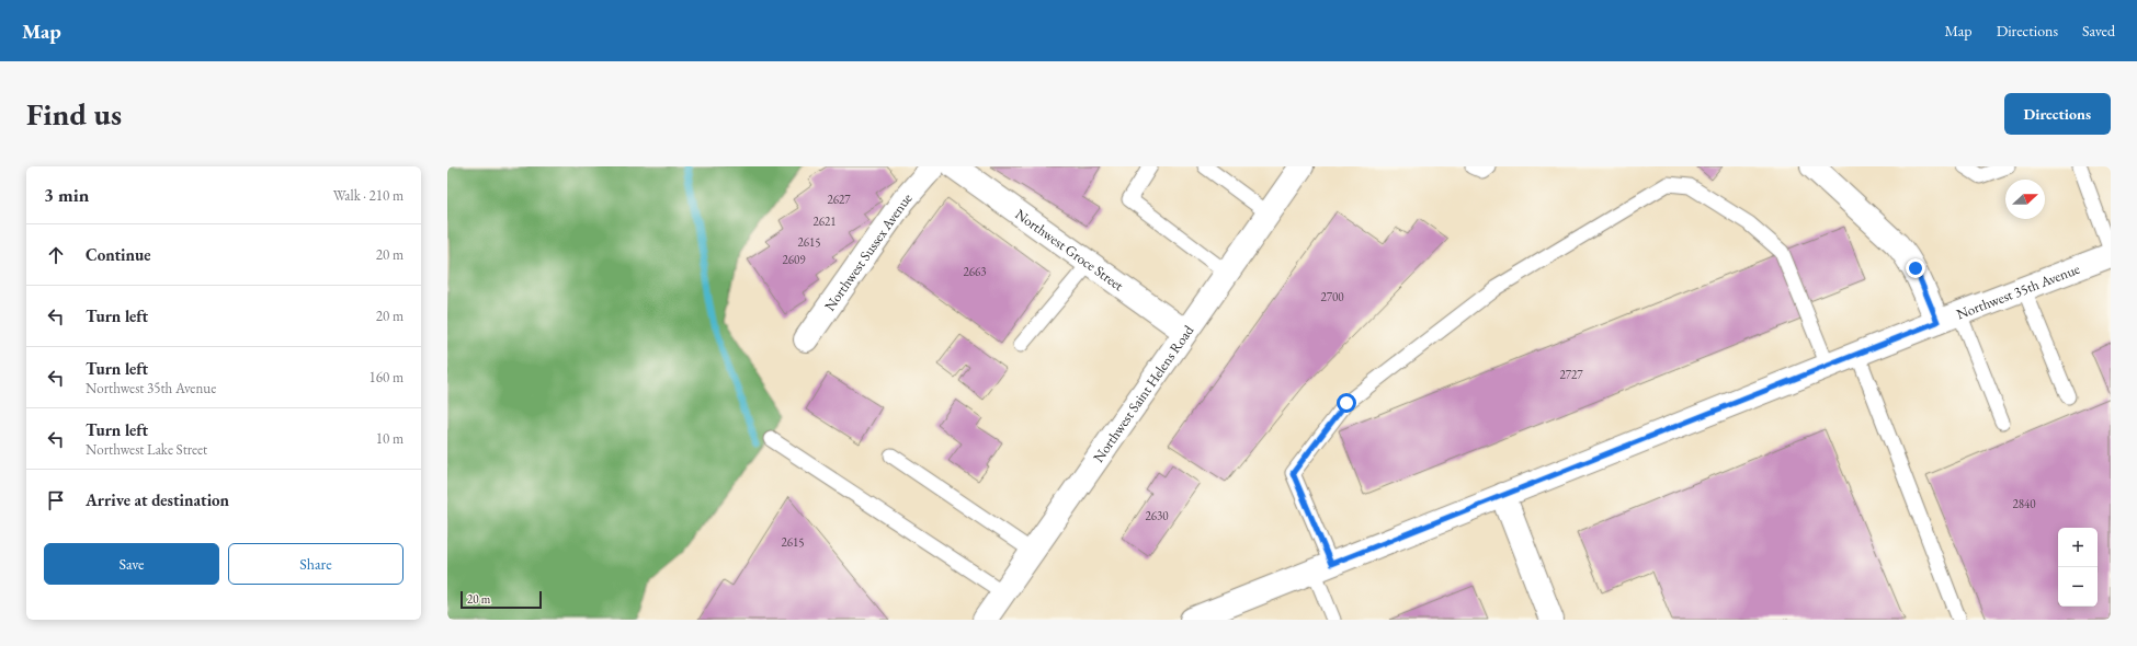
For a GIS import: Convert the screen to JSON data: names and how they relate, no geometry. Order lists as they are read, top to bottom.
{
  "streets": {
    "street": [
      "Northwest Groce Street",
      "Northwest Sussex Avenue",
      "Northwest 35th Avenue",
      "Northwest Saint Helens Road"
    ]
  },
  "crossings": [
    ["Northwest Groce Street", "Northwest Saint Helens Road"]
  ],
  "house_numbers": [
    "2627",
    "2621",
    "2615",
    "2609",
    "2663",
    "2700",
    "2727",
    "2840",
    "2630",
    "2615"
  ],
  "scale_bar": "20 m",
  "north": "right",
  "page": {
    "header": "Map",
    "nav": ["Map", "Directions", "Saved"],
    "buttons": [
      "Directions",
      ["Save", "Share"]
    ],
    "title": "Find us",
    "heading": ["3 min", "Walk · 210 m"],
    "list": [
      ["Continue", "20 m"],
      ["Turn left", "20 m"],
      ["Turn left", "Northwest 35th Avenue", "160 m"],
      ["Turn left", "Northwest Lake Street", "10 m"],
      "Arrive at destination"
    ],
    "map_buttons": ["+", "−"],
    "scale": "20 m"
  }
}
